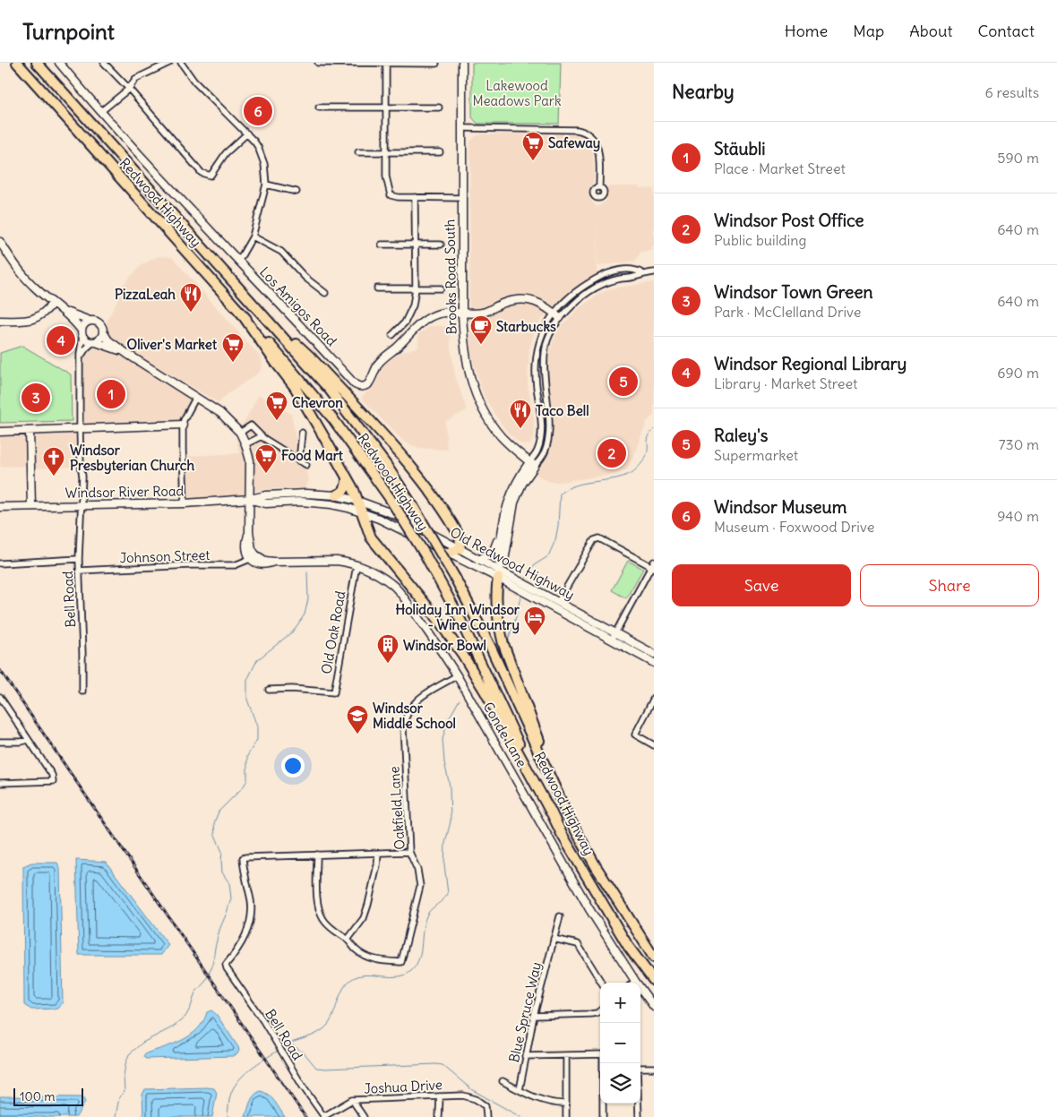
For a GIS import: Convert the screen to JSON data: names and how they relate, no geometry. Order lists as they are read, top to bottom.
{
  "streets": {
    "highway": ["Redwood Highway"],
    "street": [
      "Brooks Road South",
      "Los Amigos Road",
      "Windsor River Road",
      "Johnson Street",
      "Old Redwood Highway",
      "Bell Road",
      "Old Oak Road",
      "Conde Lane",
      "Oakfield Lane",
      "Blue Spruce Way",
      "Joshua Drive"
    ]
  },
  "crossings": [
    ["Brooks Road South", "Los Amigos Road"],
    ["Windsor River Road", "Old Redwood Highway"],
    ["Windsor River Road", "Bell Road"],
    ["Windsor River Road", "Conde Lane"],
    ["Johnson Street", "Bell Road"],
    ["Johnson Street", "Conde Lane"],
    ["Old Redwood Highway", "Conde Lane"],
    ["Bell Road", "Joshua Drive"],
    ["Old Oak Road", "Conde Lane"],
    ["Conde Lane", "Oakfield Lane"]
  ],
  "parks": ["Lakewood Meadows Park"],
  "places": {
    "supermarket": [
      "Safeway",
      "Oliver's Market",
      "Chevron",
      "Food Mart"
    ],
    "restaurant": ["PizzaLeah", "Taco Bell"],
    "cafe": ["Starbucks"],
    "church": ["Windsor Presbyterian Church"],
    "hotel": ["Holiday Inn Windsor - Wine Country"],
    "building": ["Windsor Bowl"],
    "school or university": ["Windsor Middle School"]
  },
  "scale_bar": "100 m",
  "page": {
    "header": "Turnpoint",
    "nav": [
      "Home",
      "Map",
      "About",
      "Contact"
    ],
    "heading": ["Nearby", "6 results"],
    "pins": [
      "6",
      "4",
      "5",
      "1",
      "3",
      "2"
    ],
    "list": [
      {
        "mark": "1",
        "name": "Stäubli",
        "note": "Place · Market Street",
        "value": "590 m"
      },
      {
        "mark": "2",
        "name": "Windsor Post Office",
        "note": "Public building",
        "value": "640 m"
      },
      {
        "mark": "3",
        "name": "Windsor Town Green",
        "note": "Park · McClelland Drive",
        "value": "640 m"
      },
      {
        "mark": "4",
        "name": "Windsor Regional Library",
        "note": "Library · Market Street",
        "value": "690 m"
      },
      {
        "mark": "5",
        "name": "Raley's",
        "note": "Supermarket",
        "value": "730 m"
      },
      {
        "mark": "6",
        "name": "Windsor Museum",
        "note": "Museum · Foxwood Drive",
        "value": "940 m"
      }
    ],
    "buttons": ["Save", "Share"],
    "map_buttons": ["+", "−"],
    "scale": "100 m"
  }
}
